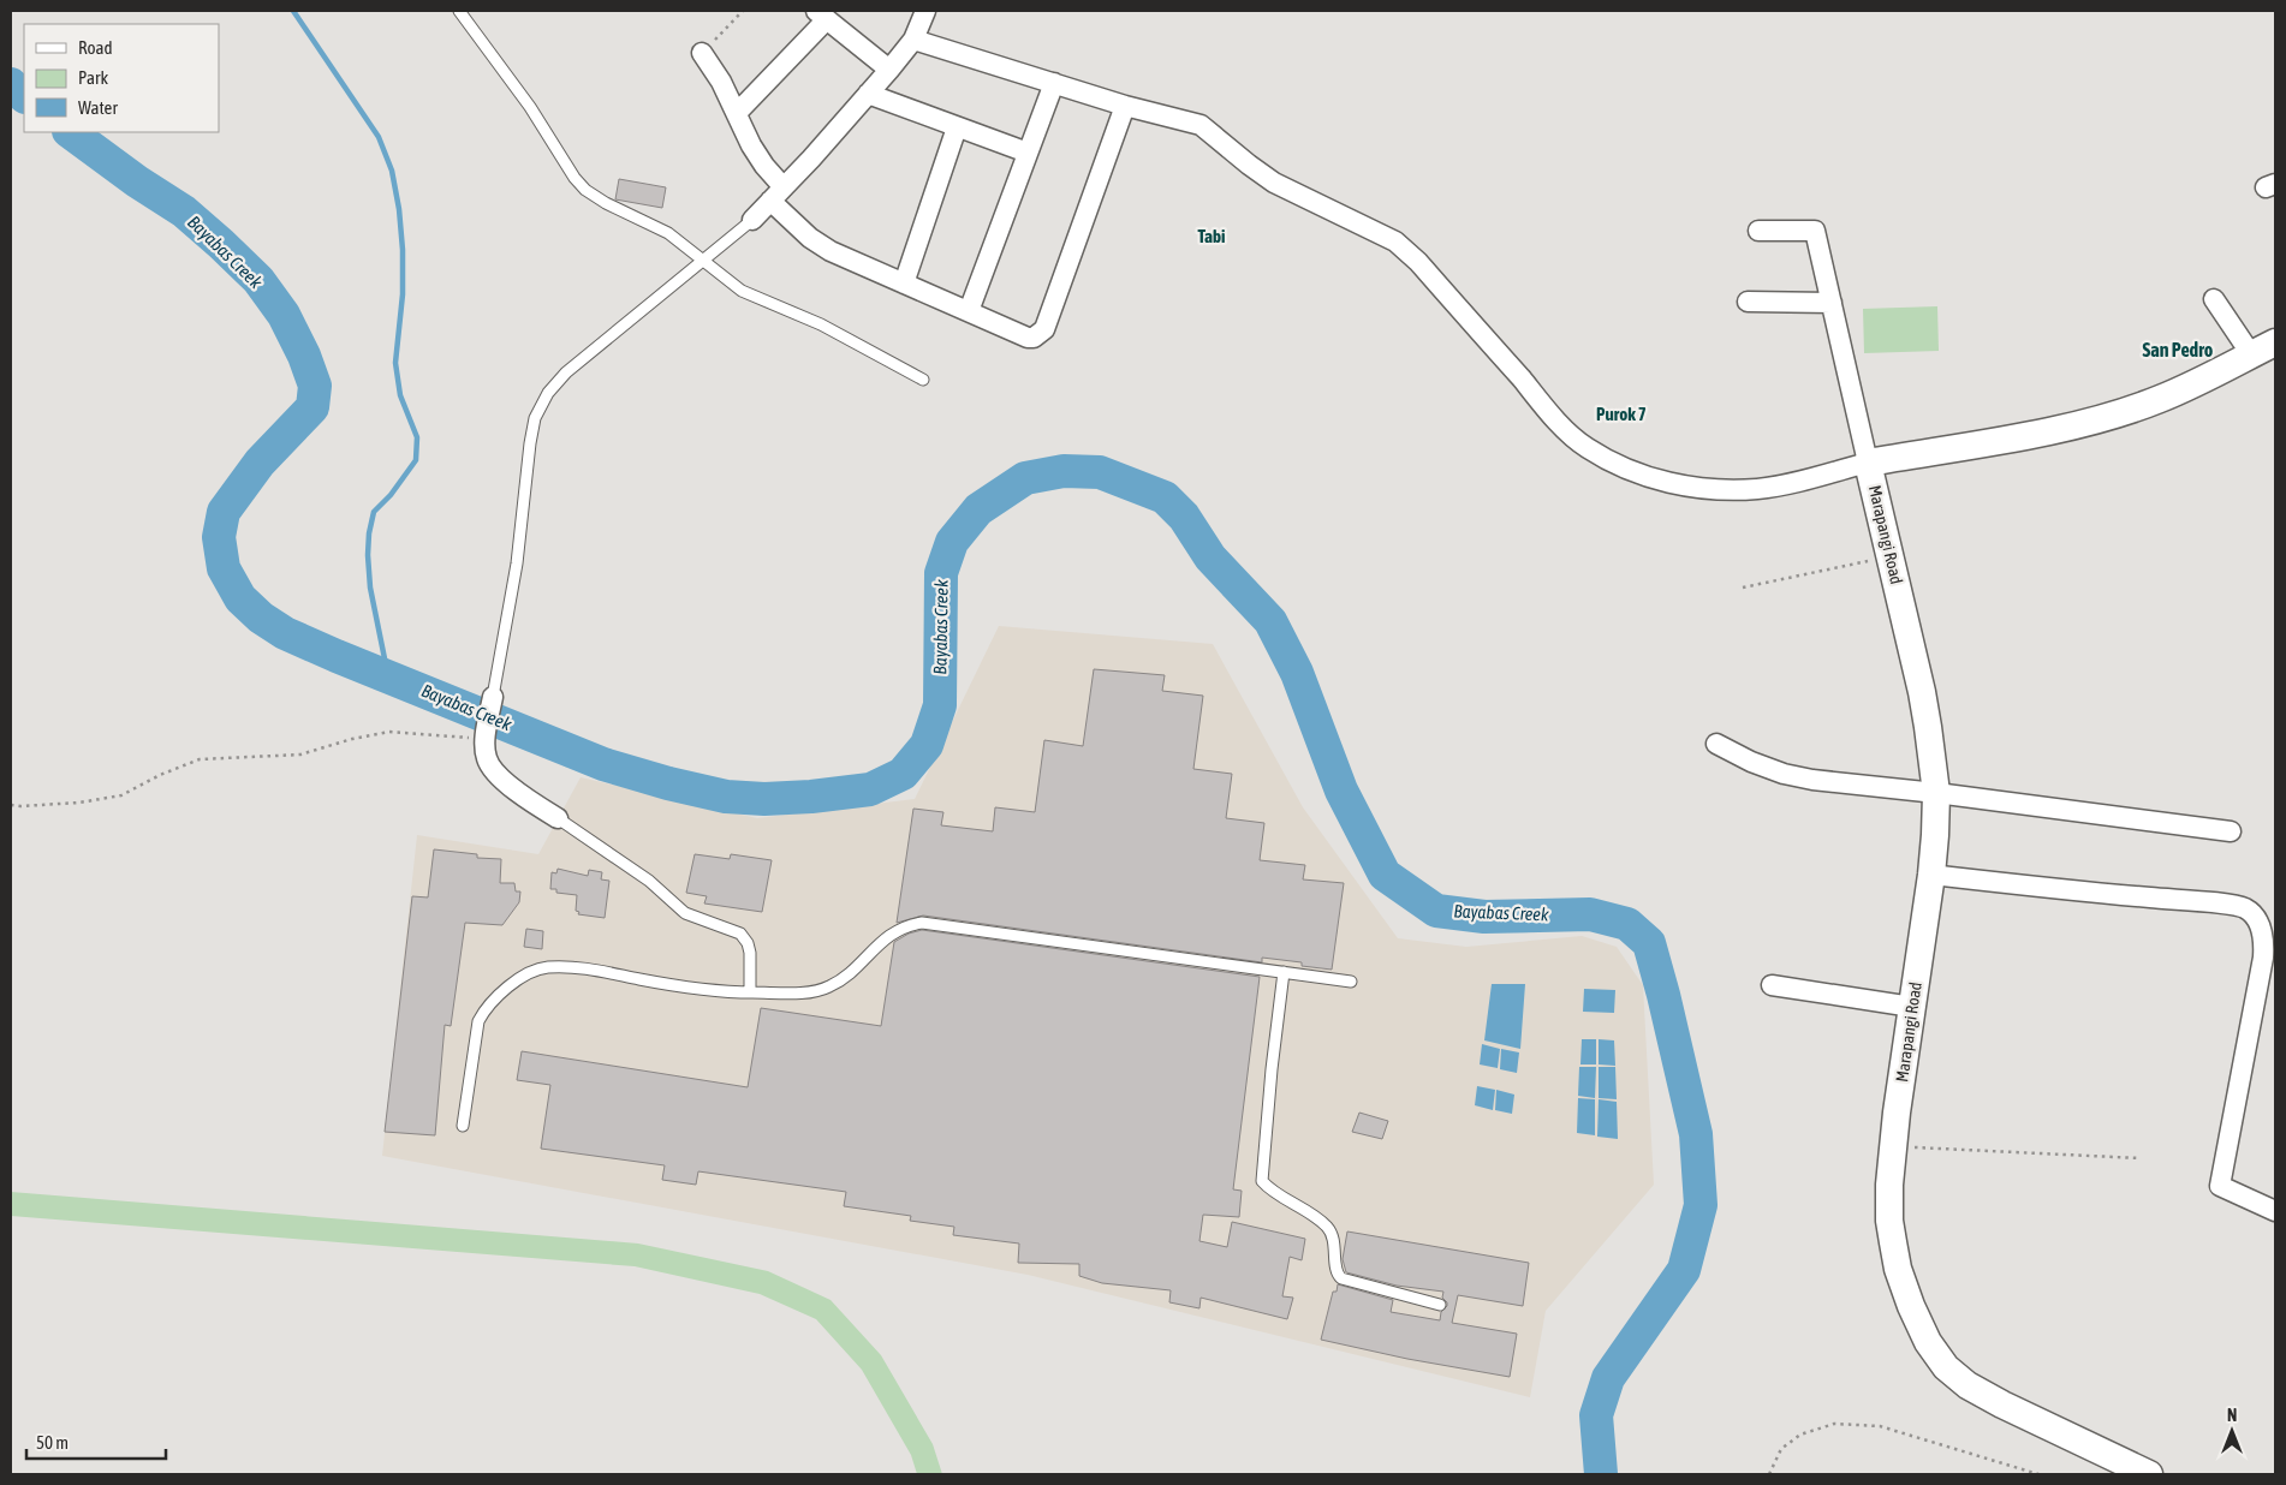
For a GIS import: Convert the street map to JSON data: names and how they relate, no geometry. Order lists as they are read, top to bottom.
{
  "streets": {
    "street": ["Marapangi Road"]
  },
  "districts": ["Tabi", "San Pedro", "Purok 7"],
  "water": ["Bayabas Creek"],
  "legend": ["Road", "Park", "Water"],
  "scale_bar": "50 m",
  "north": "top"
}
